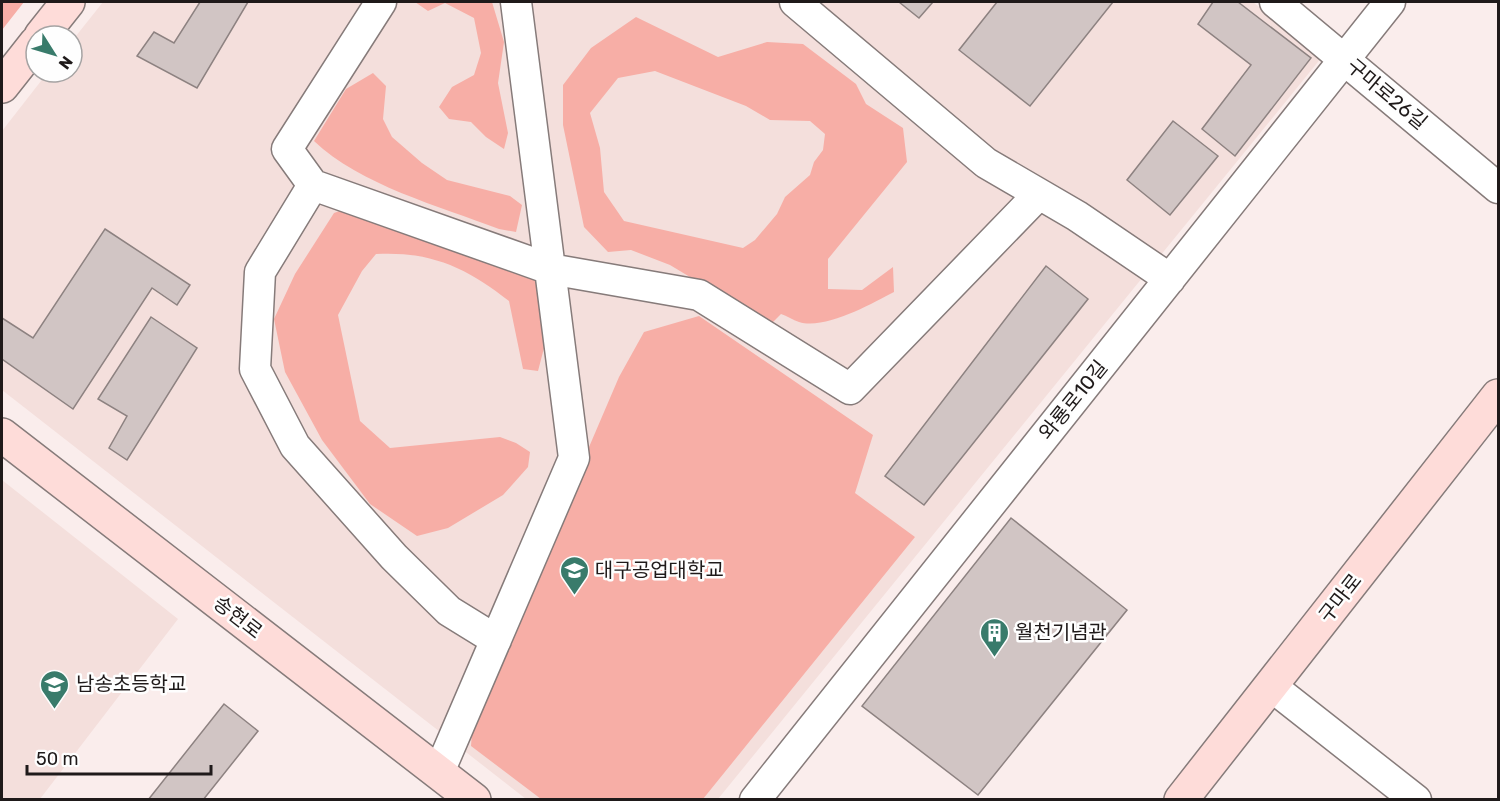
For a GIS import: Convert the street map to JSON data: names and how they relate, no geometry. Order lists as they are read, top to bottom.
{
  "streets": {
    "main road": ["구마로", "송현로"],
    "street": ["구마로26길", "와룡로10길"]
  },
  "crossings": [
    ["구마로26길", "와룡로10길"]
  ],
  "places": {
    "school or university": ["대구공업대학교", "남송초등학교"],
    "building": ["월천기념관"]
  },
  "scale_bar": "50 m",
  "north": "bottom right"
}
